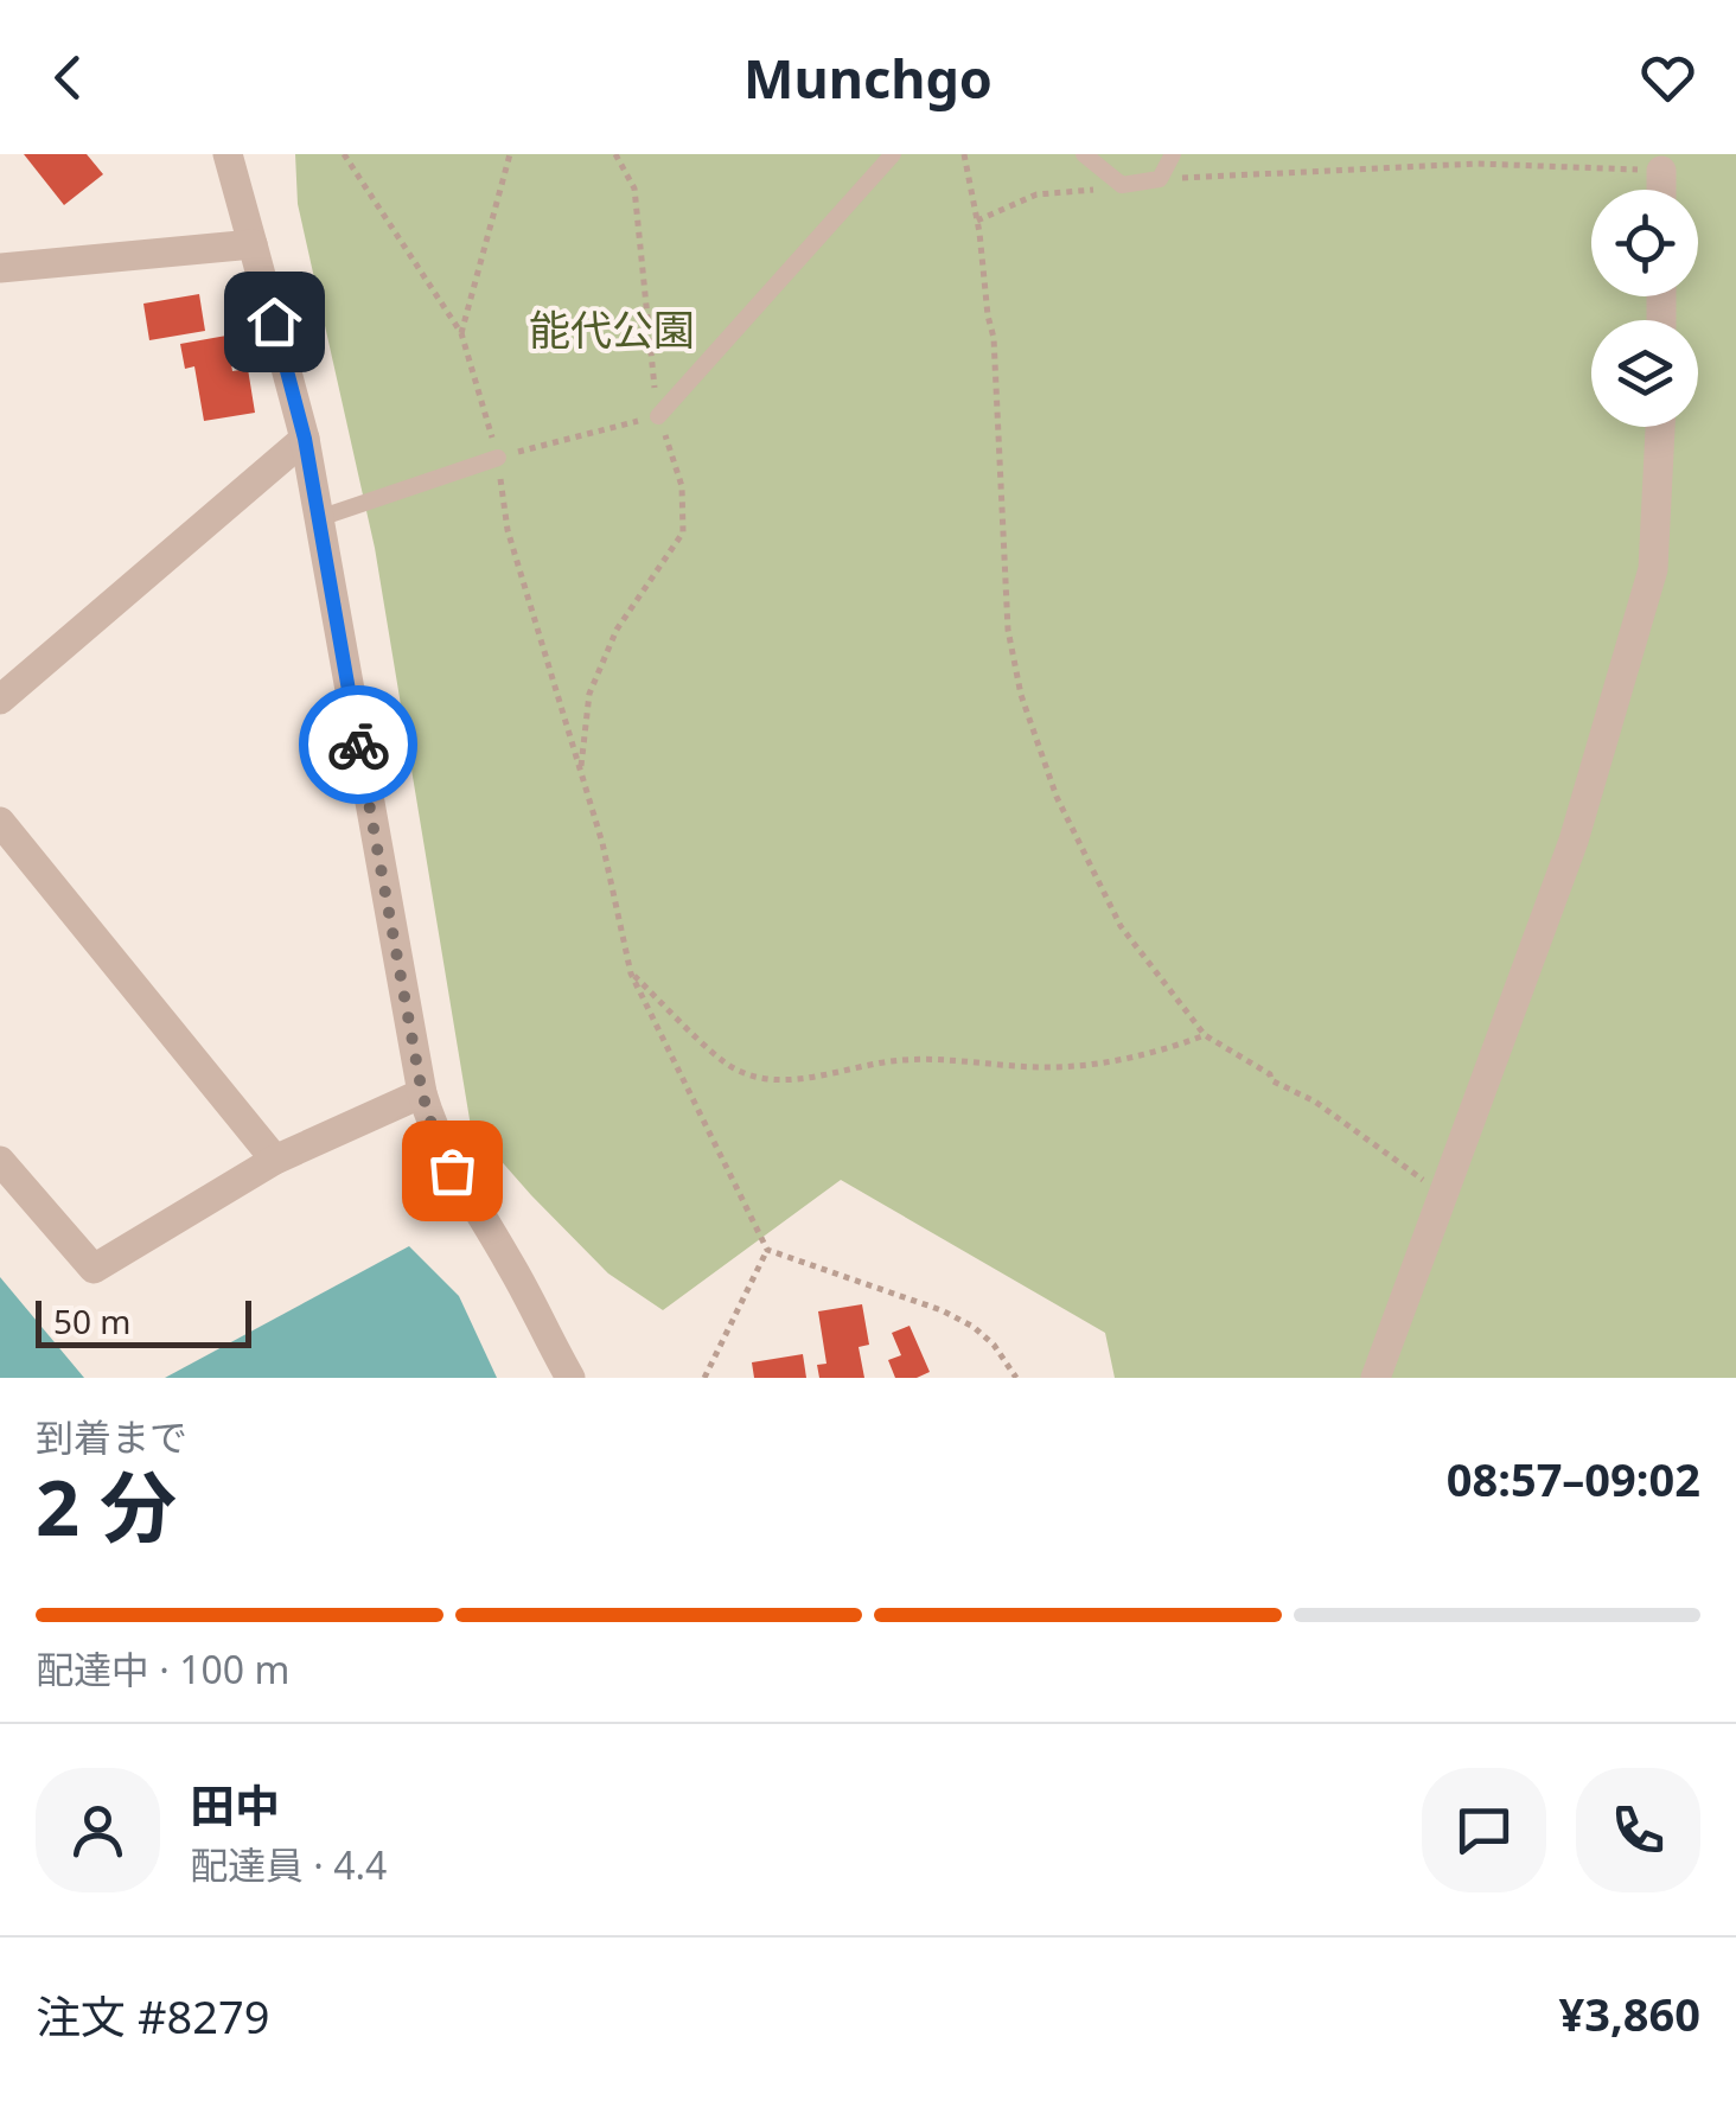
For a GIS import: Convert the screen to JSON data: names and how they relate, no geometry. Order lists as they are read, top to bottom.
{
  "parks": ["能代公園"],
  "scale_bar": "50 m",
  "page": {
    "header": "Munchgo",
    "scale": "50 m",
    "heading": ["2 分", "到着まで", "08:57–09:02"],
    "panel": [
      "田中",
      "配達員 · 4.4",
      "注文 #8279",
      "¥3,860"
    ],
    "bar": "配達中 · 100 m"
  }
}
